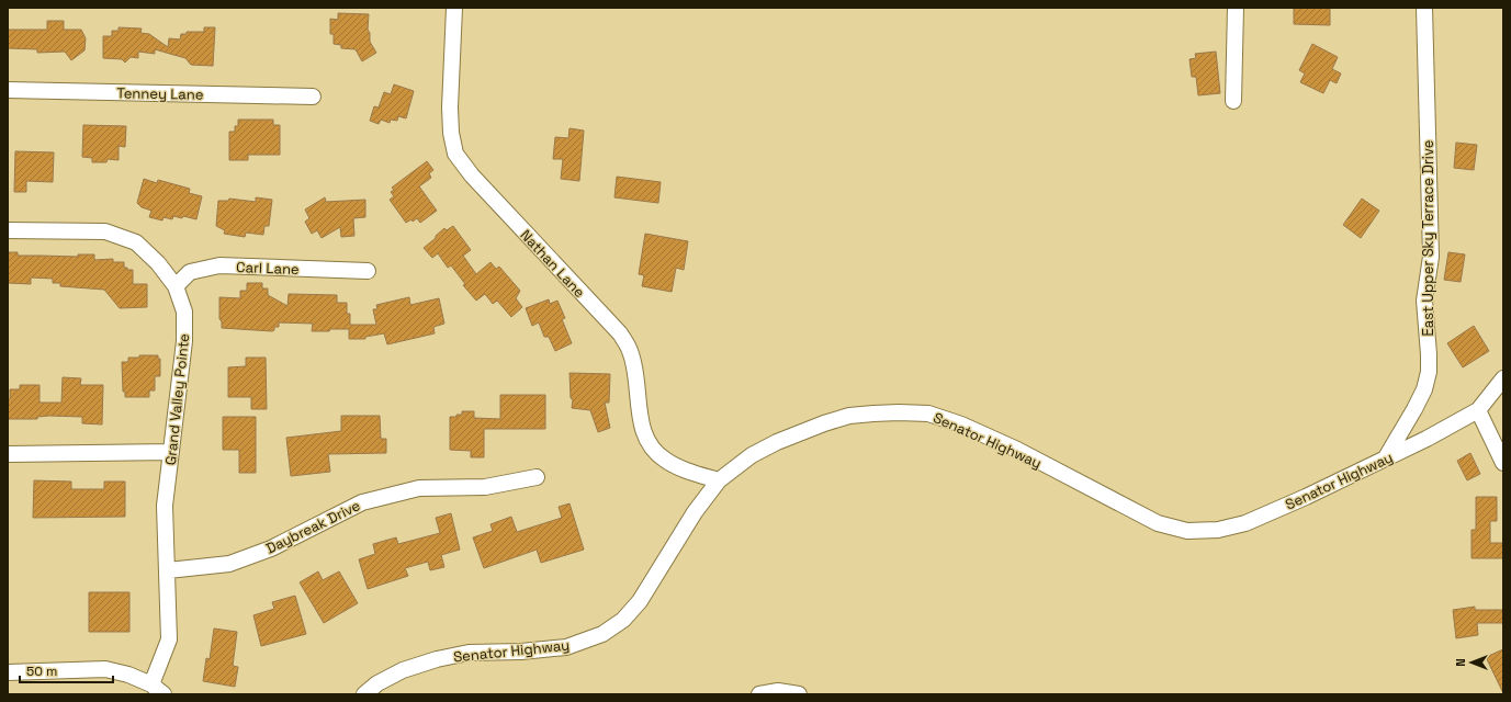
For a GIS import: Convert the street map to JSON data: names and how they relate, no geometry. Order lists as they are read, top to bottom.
{
  "streets": {
    "street": [
      "Tenney Lane",
      "East Upper Sky Terrace Drive",
      "Nathan Lane",
      "Carl Lane",
      "Grand Valley Pointe",
      "Senator Highway",
      "Daybreak Drive"
    ]
  },
  "crossings": [
    ["East Upper Sky Terrace Drive", "Senator Highway"],
    ["Nathan Lane", "Senator Highway"],
    ["Carl Lane", "Grand Valley Pointe"],
    ["Grand Valley Pointe", "Daybreak Drive"]
  ],
  "scale_bar": "50 m",
  "north": "left"
}
